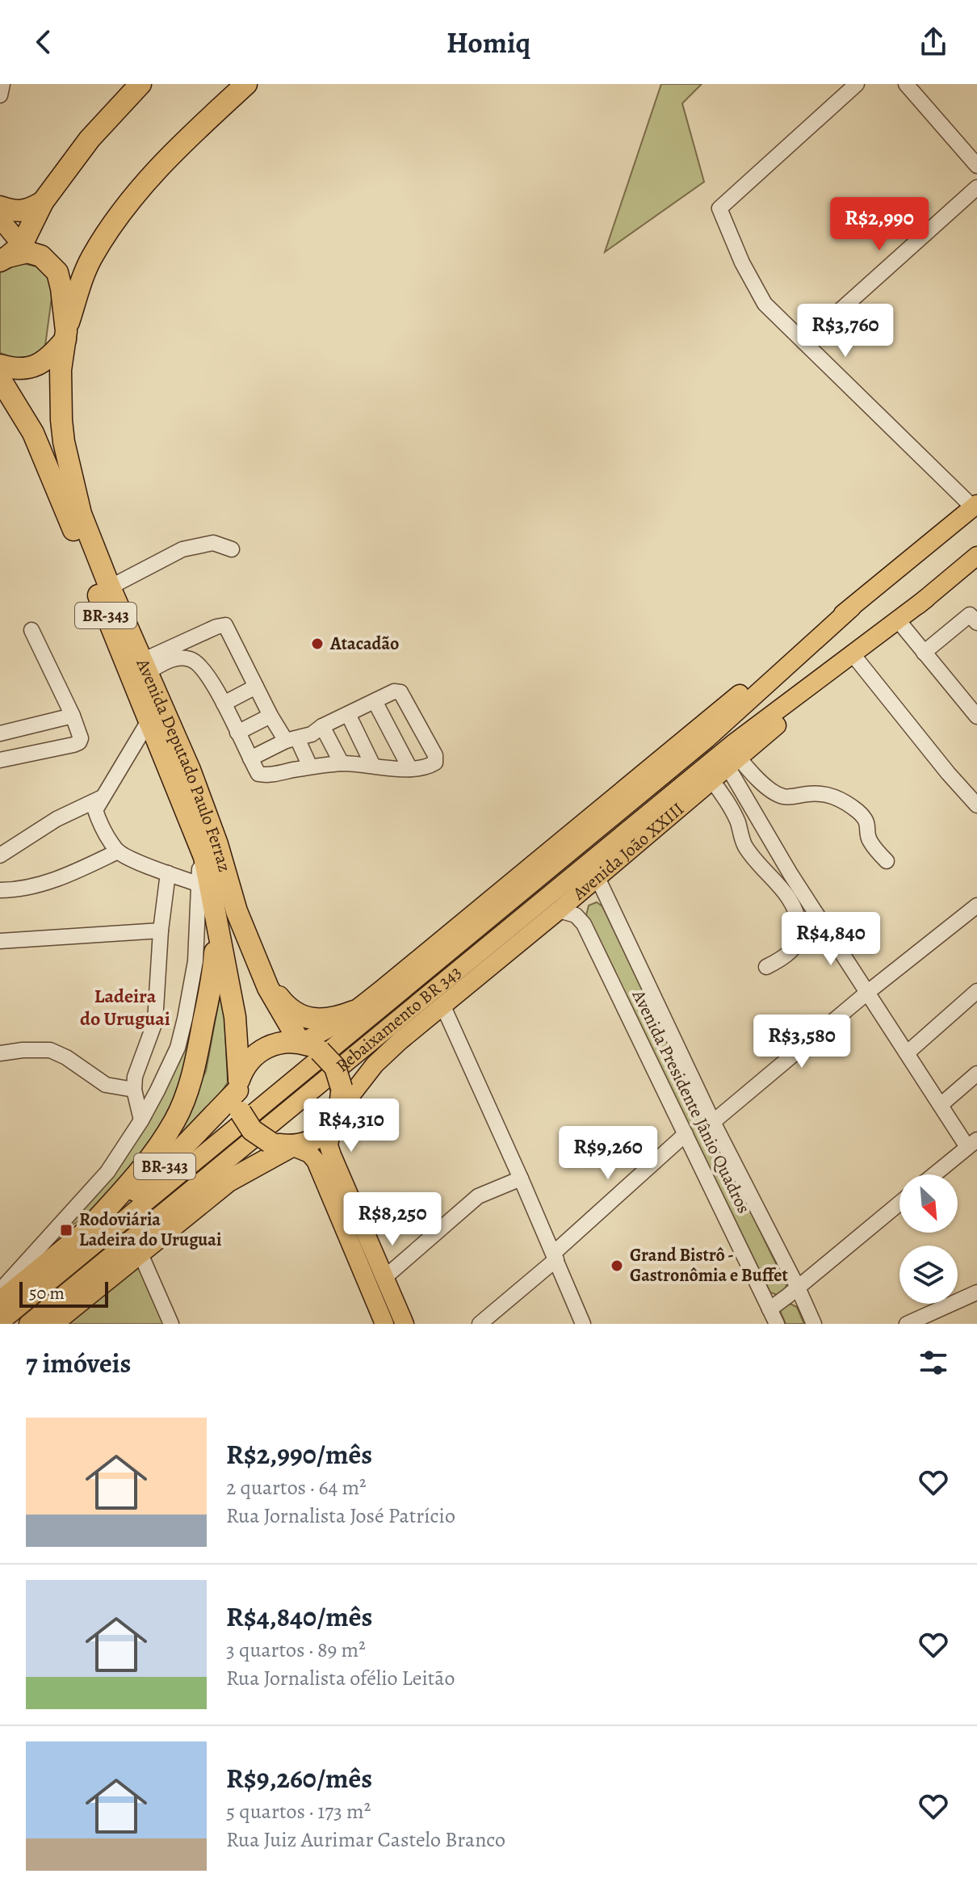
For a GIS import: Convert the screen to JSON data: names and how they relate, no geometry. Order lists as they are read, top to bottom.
{
  "streets": {
    "highway": ["BR-343", "Avenida Deputado Paulo Ferraz"],
    "main road": ["Avenida João XXIII", "Rebaixamento BR 343"],
    "street": ["Avenida Presidente Jânio Quadros"]
  },
  "crossings": [
    ["BR-343", "Avenida Deputado Paulo Ferraz"],
    ["BR-343", "Avenida João XXIII"],
    ["Avenida Deputado Paulo Ferraz", "Avenida João XXIII"],
    ["Avenida João XXIII", "Rebaixamento BR 343"],
    ["Avenida João XXIII", "Avenida Presidente Jânio Quadros"],
    ["Rebaixamento BR 343", "Avenida Presidente Jânio Quadros"]
  ],
  "districts": ["Ladeira do Uruguai"],
  "places": {
    "other": ["Atacadão", "Grand Bistrô - Gastronômia e Buffet"],
    "transit": ["Rodoviária Ladeira do Uruguai"]
  },
  "scale_bar": "50 m",
  "north": "bottom right",
  "page": {
    "header": "Homiq",
    "price": [
      "R$2,990",
      "R$3,760",
      "R$4,840",
      "R$3,580",
      "R$4,310",
      "R$9,260",
      "R$8,250"
    ],
    "scale": "50 m",
    "heading": "7 imóveis",
    "list": [
      {
        "name": "R$2,990/mês",
        "note": "2 quartos · 64 m² · Rua Jornalista José Patrício"
      },
      {
        "name": "R$4,840/mês",
        "note": "3 quartos · 89 m² · Rua Jornalista ofélio Leitão"
      },
      {
        "name": "R$9,260/mês",
        "note": "5 quartos · 173 m² · Rua Juiz Aurimar Castelo Branco"
      }
    ]
  }
}
